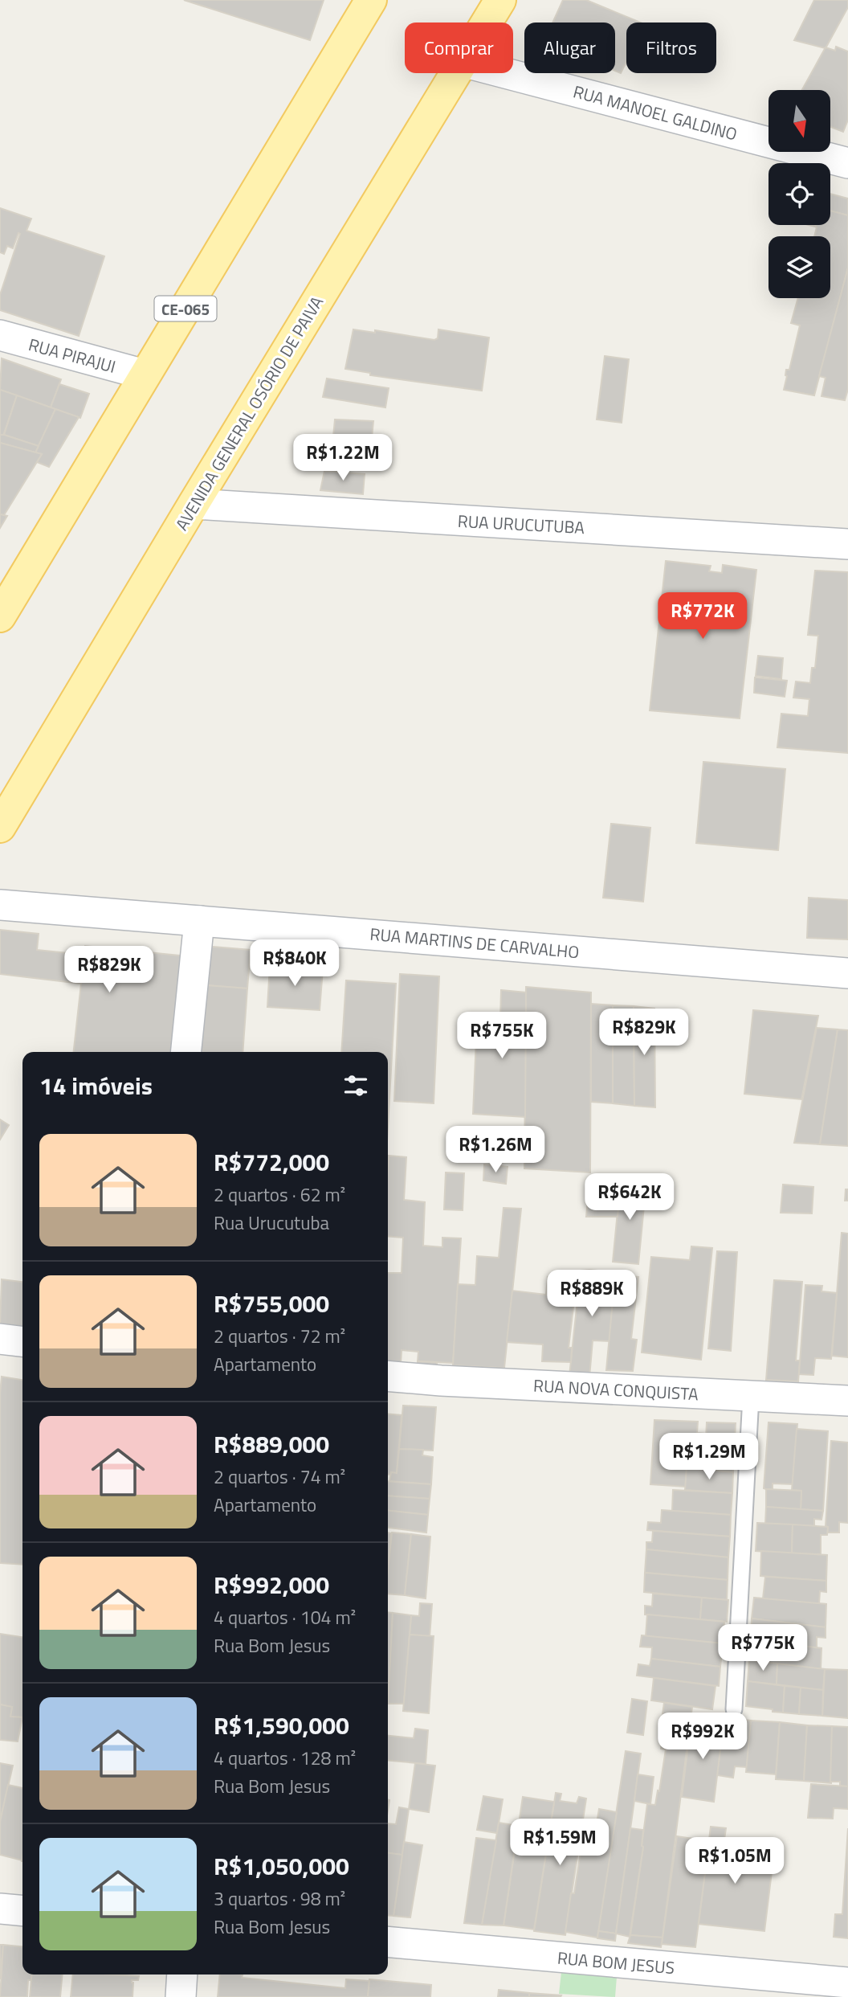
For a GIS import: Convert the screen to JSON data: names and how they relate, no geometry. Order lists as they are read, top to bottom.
{
  "streets": {
    "main road": ["CE-065", "AVENIDA GENERAL OSÓRIO DE PAIVA"],
    "street": [
      "RUA MANOEL GALDINO",
      "RUA PIRAJUI",
      "RUA URUCUTUBA",
      "RUA MARTINS DE CARVALHO",
      "RUA NOVA CONQUISTA",
      "RUA BOM JESUS"
    ]
  },
  "crossings": [
    ["CE-065", "RUA PIRAJUI"],
    ["AVENIDA GENERAL OSÓRIO DE PAIVA", "RUA URUCUTUBA"]
  ],
  "north": "bottom",
  "page": {
    "chip": ["Comprar", "Alugar", "Filtros"],
    "price": [
      "R$1.22M",
      "R$772K",
      "R$840K",
      "R$829K",
      "R$829K",
      "R$755K",
      "R$1.26M",
      "R$642K",
      "R$889K",
      "R$1.29M",
      "R$775K",
      "R$992K",
      "R$1.59M",
      "R$1.05M"
    ],
    "heading": "14 imóveis",
    "list": [
      {
        "name": "R$772,000",
        "note": "2 quartos · 62 m² · Rua Urucutuba"
      },
      {
        "name": "R$755,000",
        "note": "2 quartos · 72 m² · Apartamento"
      },
      {
        "name": "R$889,000",
        "note": "2 quartos · 74 m² · Apartamento"
      },
      {
        "name": "R$992,000",
        "note": "4 quartos · 104 m² · Rua Bom Jesus"
      },
      {
        "name": "R$1,590,000",
        "note": "4 quartos · 128 m² · Rua Bom Jesus"
      },
      {
        "name": "R$1,050,000",
        "note": "3 quartos · 98 m² · Rua Bom Jesus"
      }
    ]
  }
}
